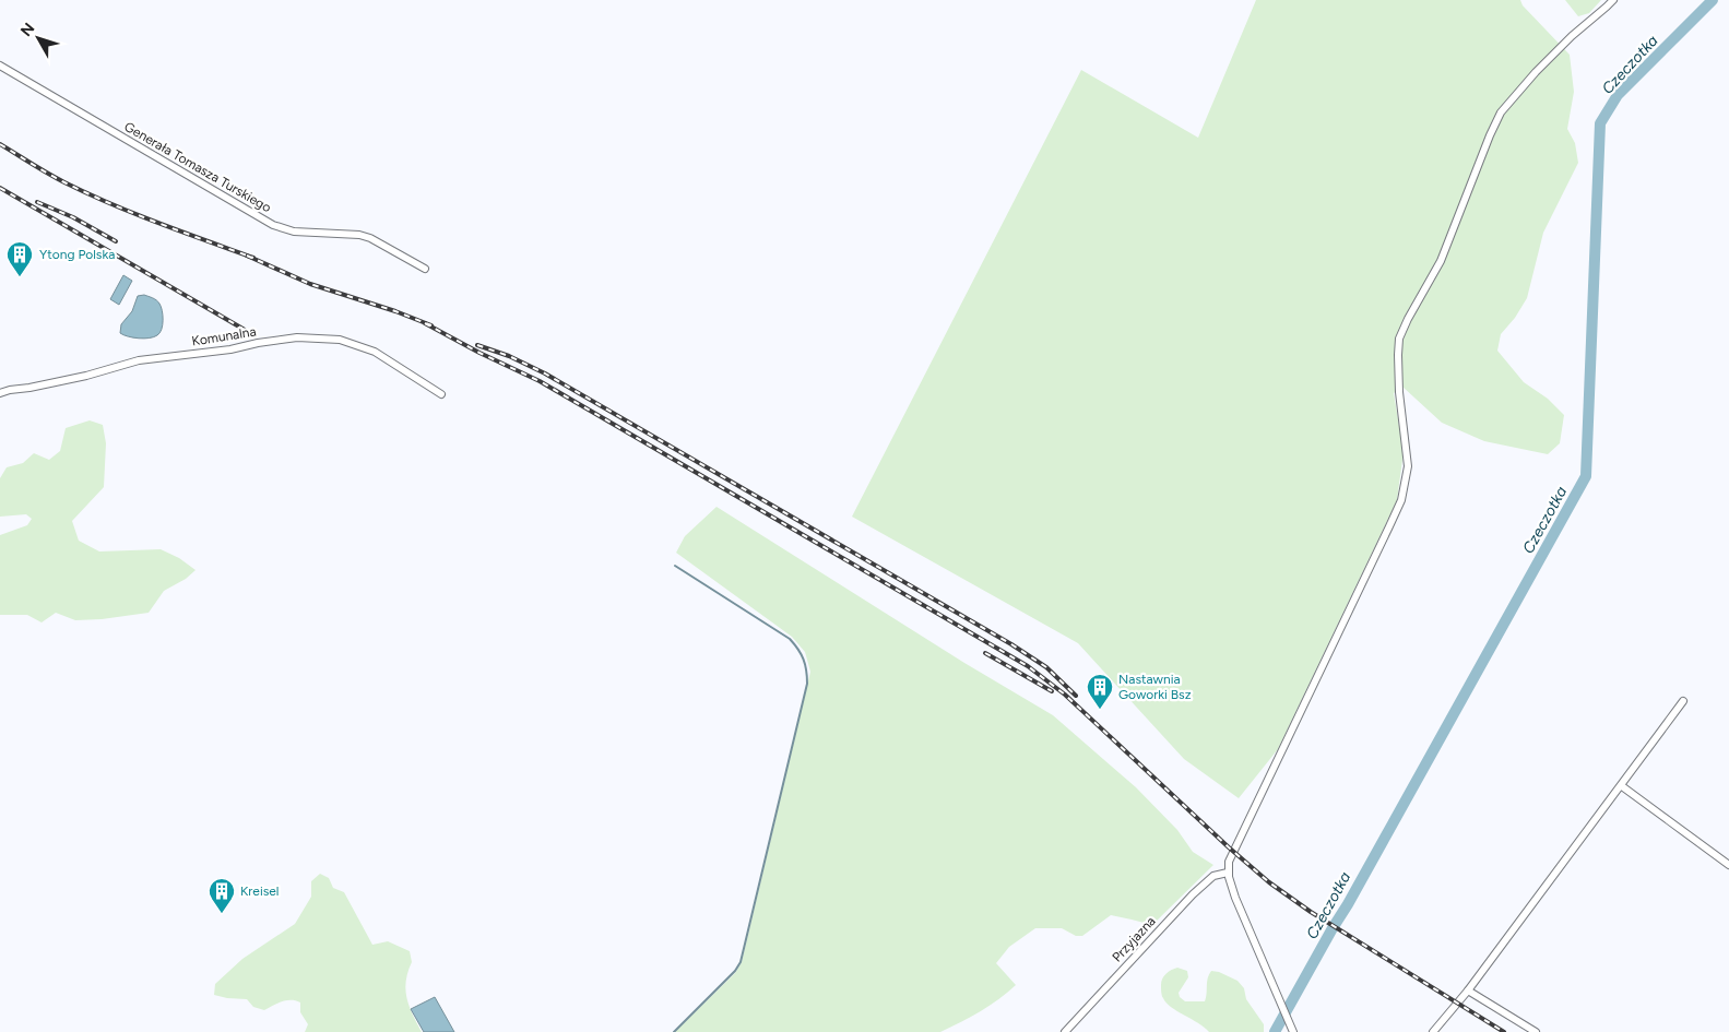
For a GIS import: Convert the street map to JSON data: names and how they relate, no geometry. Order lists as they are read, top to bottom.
{
  "streets": {
    "street": ["Generała Tomasza Turskiego", "Komunalna", "Przyjazna"]
  },
  "water": ["Czeczotka"],
  "places": {
    "building": ["Ytong Polska", "Nastawnia Goworki Bsz", "Kreisel"]
  },
  "north": "top left"
}
